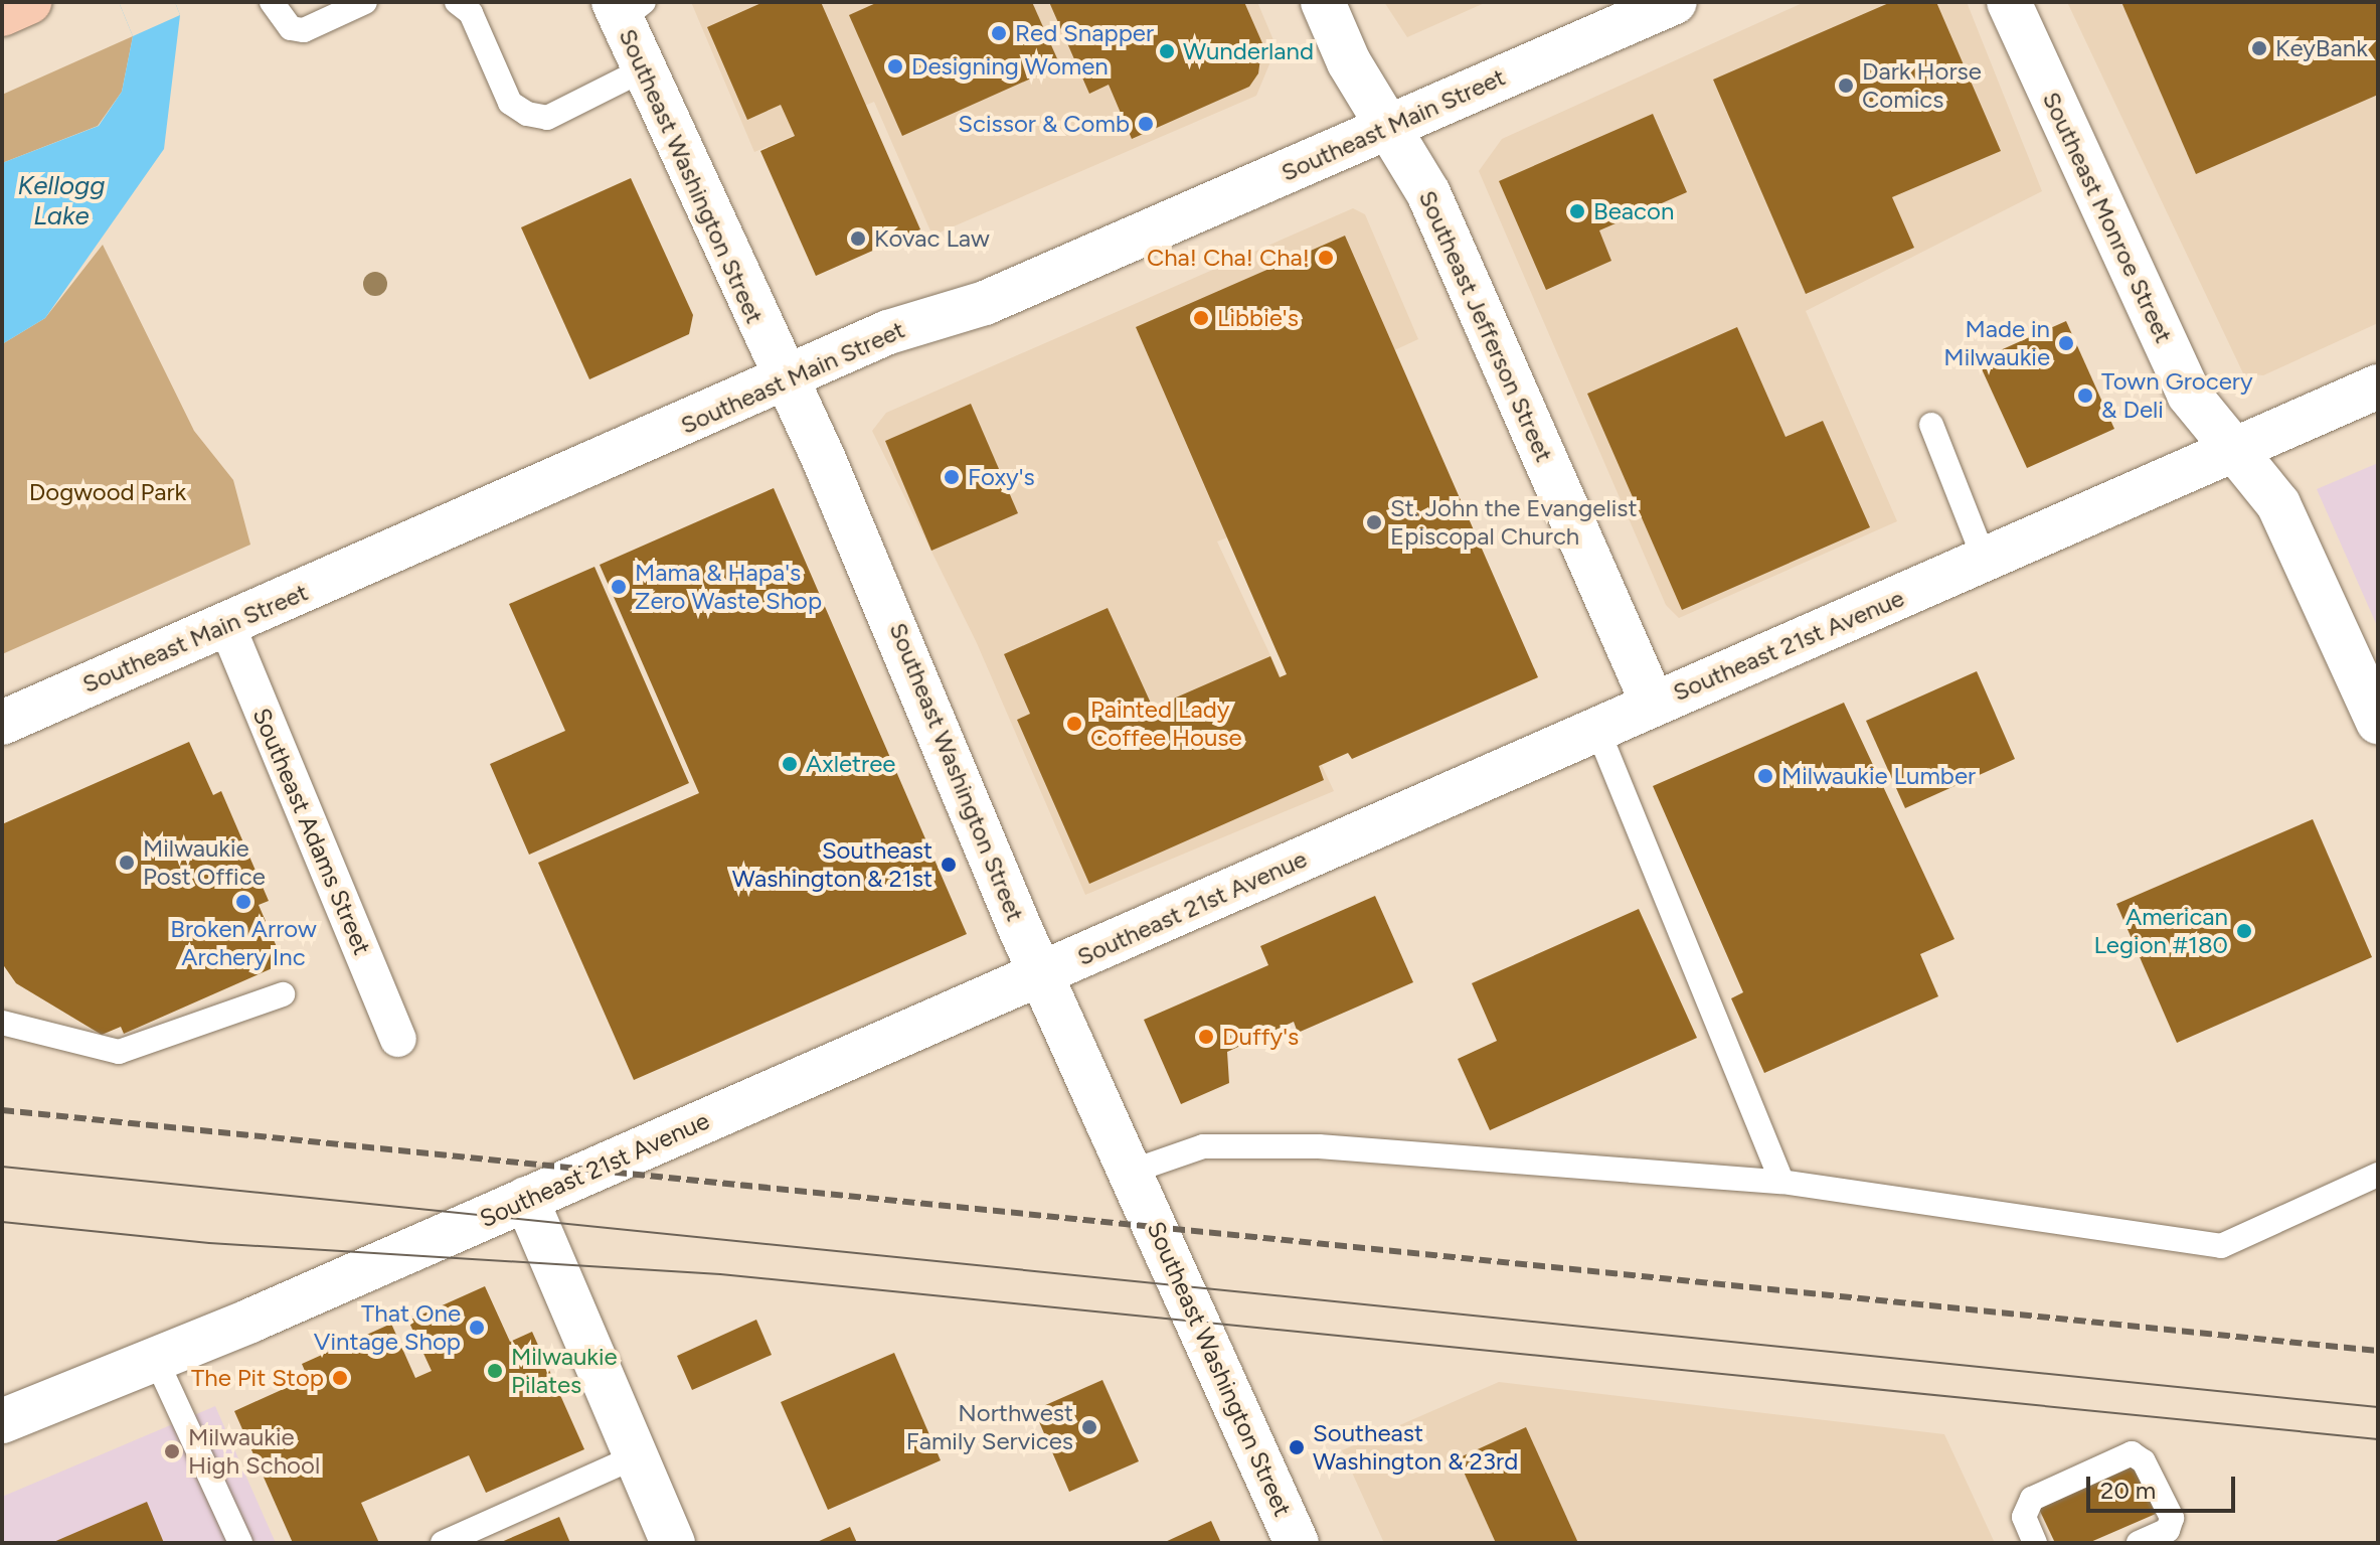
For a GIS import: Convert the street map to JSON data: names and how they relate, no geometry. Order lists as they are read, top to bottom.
{
  "streets": {
    "street": [
      "Southeast Main Street",
      "Southeast Washington Street",
      "Southeast Monroe Street",
      "Southeast Jefferson Street",
      "Southeast 21st Avenue",
      "Southeast Adams Street"
    ]
  },
  "crossings": [
    ["Southeast Main Street", "Southeast Washington Street"],
    ["Southeast Main Street", "Southeast Jefferson Street"],
    ["Southeast Main Street", "Southeast Adams Street"],
    ["Southeast Washington Street", "Southeast 21st Avenue"],
    ["Southeast Monroe Street", "Southeast 21st Avenue"],
    ["Southeast Jefferson Street", "Southeast 21st Avenue"]
  ],
  "water": ["Kellogg Lake"],
  "parks": ["Dogwood Park"],
  "places": [
    "Red Snapper",
    "KeyBank",
    "Wunderland",
    "Designing Women",
    "Dark Horse Comics",
    "Scissor & Comb",
    "Beacon",
    "Kovac Law",
    "Cha! Cha! Cha!",
    "Libbie's",
    "Made in Milwaukie",
    "Town Grocery & Deli",
    "Foxy's",
    "St. John the Evangelist Episcopal Church",
    "Mama & Hapa's Zero Waste Shop",
    "Painted Lady Coffee House",
    "Axletree",
    "Milwaukie Lumber",
    "Milwaukie Post Office",
    "Southeast Washington & 21st",
    "Broken Arrow Archery Inc",
    "American Legion #180",
    "Duffy's",
    "That One Vintage Shop",
    "Milwaukie Pilates",
    "The Pit Stop",
    "Northwest Family Services",
    "Southeast Washington & 23rd",
    "Milwaukie High School"
  ],
  "scale_bar": "20 m"
}
